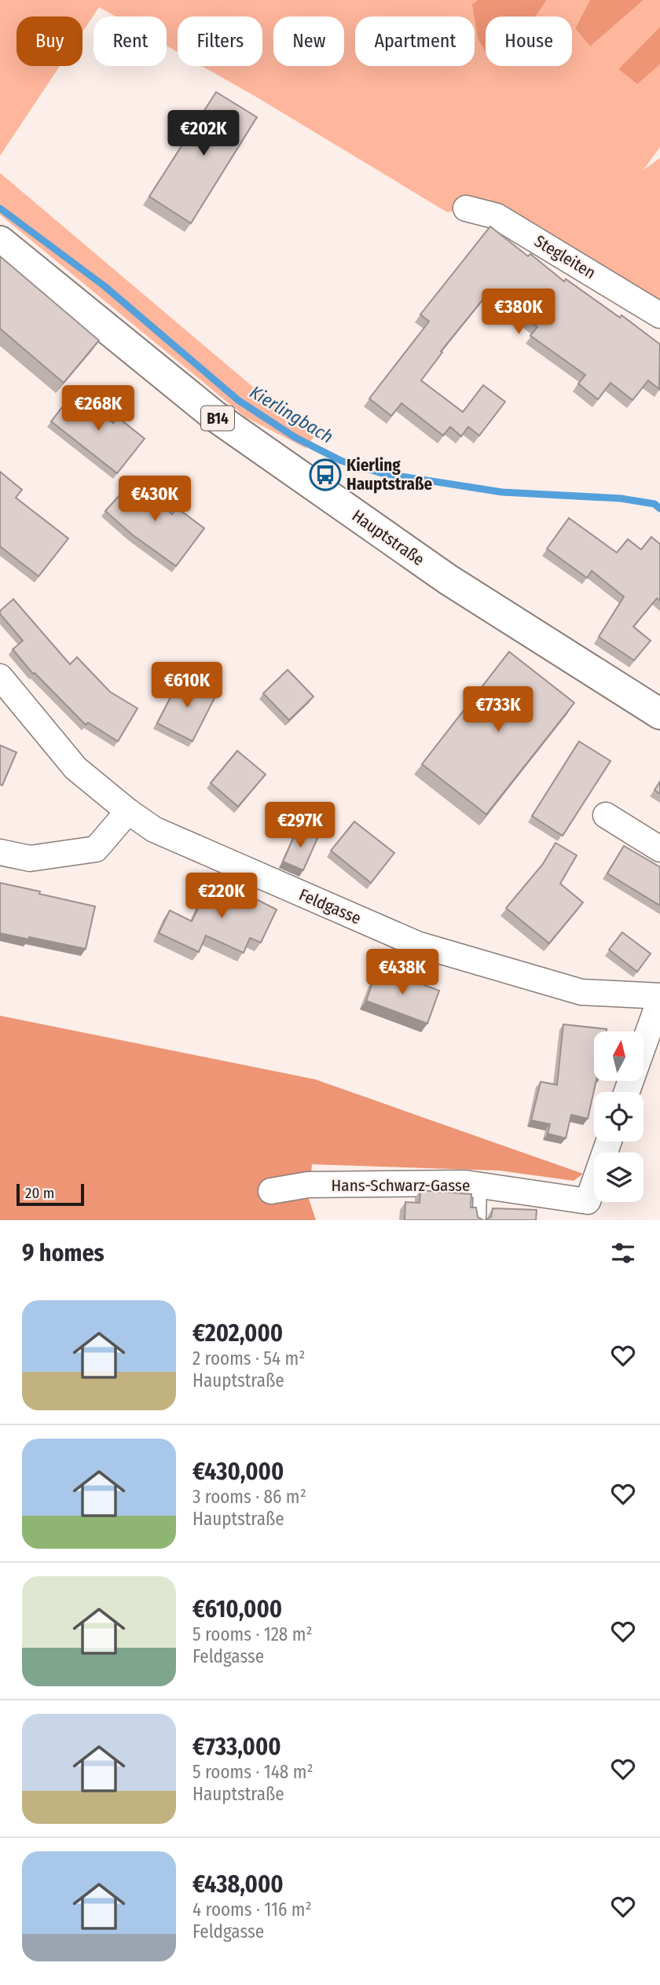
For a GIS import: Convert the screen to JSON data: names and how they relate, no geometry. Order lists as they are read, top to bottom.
{
  "streets": {
    "main road": ["B14", "Hauptstraße"],
    "street": ["Stegleiten", "Feldgasse", "Hans-Schwarz-Gasse"]
  },
  "water": ["Kierlingbach"],
  "places": {
    "bus stop": ["Kierling Hauptstraße"]
  },
  "scale_bar": "20 m",
  "north": "top",
  "page": {
    "chip": [
      "Buy",
      "Rent",
      "Filters",
      "New",
      "Apartment",
      "House"
    ],
    "price": [
      "€202K",
      "€380K",
      "€268K",
      "€430K",
      "€610K",
      "€733K",
      "€297K",
      "€220K",
      "€438K"
    ],
    "scale": "20 m",
    "heading": "9 homes",
    "list": [
      {
        "name": "€202,000",
        "note": "2 rooms · 54 m² · Hauptstraße"
      },
      {
        "name": "€430,000",
        "note": "3 rooms · 86 m² · Hauptstraße"
      },
      {
        "name": "€610,000",
        "note": "5 rooms · 128 m² · Feldgasse"
      },
      {
        "name": "€733,000",
        "note": "5 rooms · 148 m² · Hauptstraße"
      },
      {
        "name": "€438,000",
        "note": "4 rooms · 116 m² · Feldgasse"
      }
    ]
  }
}
